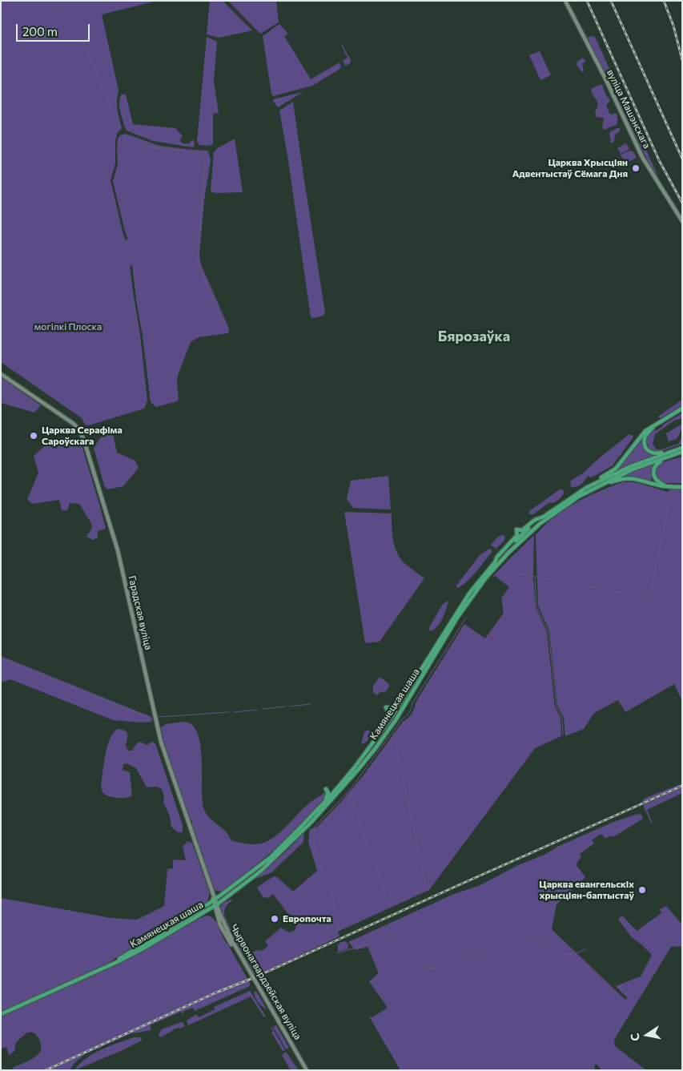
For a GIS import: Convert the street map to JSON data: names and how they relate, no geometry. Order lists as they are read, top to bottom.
{
  "streets": {
    "main road": [
      "вуліца Машэнскага",
      "Гарадская вуліца",
      "Камянецкая шаша",
      "Чырвонагвардзейская вуліца"
    ]
  },
  "crossings": [
    ["Гарадская вуліца", "Камянецкая шаша"],
    ["Гарадская вуліца", "Чырвонагвардзейская вуліца"],
    ["Камянецкая шаша", "Чырвонагвардзейская вуліца"]
  ],
  "districts": ["Бярозаўка"],
  "parks": ["могілкі Плоска"],
  "places": [
    "Царква Хрысціян Адвентыстаў Сёмага Дня",
    "Царква Серафіма Сароўскага",
    "Царква евангельскіх хрысціян-баптыстаў",
    "Европочта"
  ],
  "scale_bar": "200 m",
  "north": "left"
}
